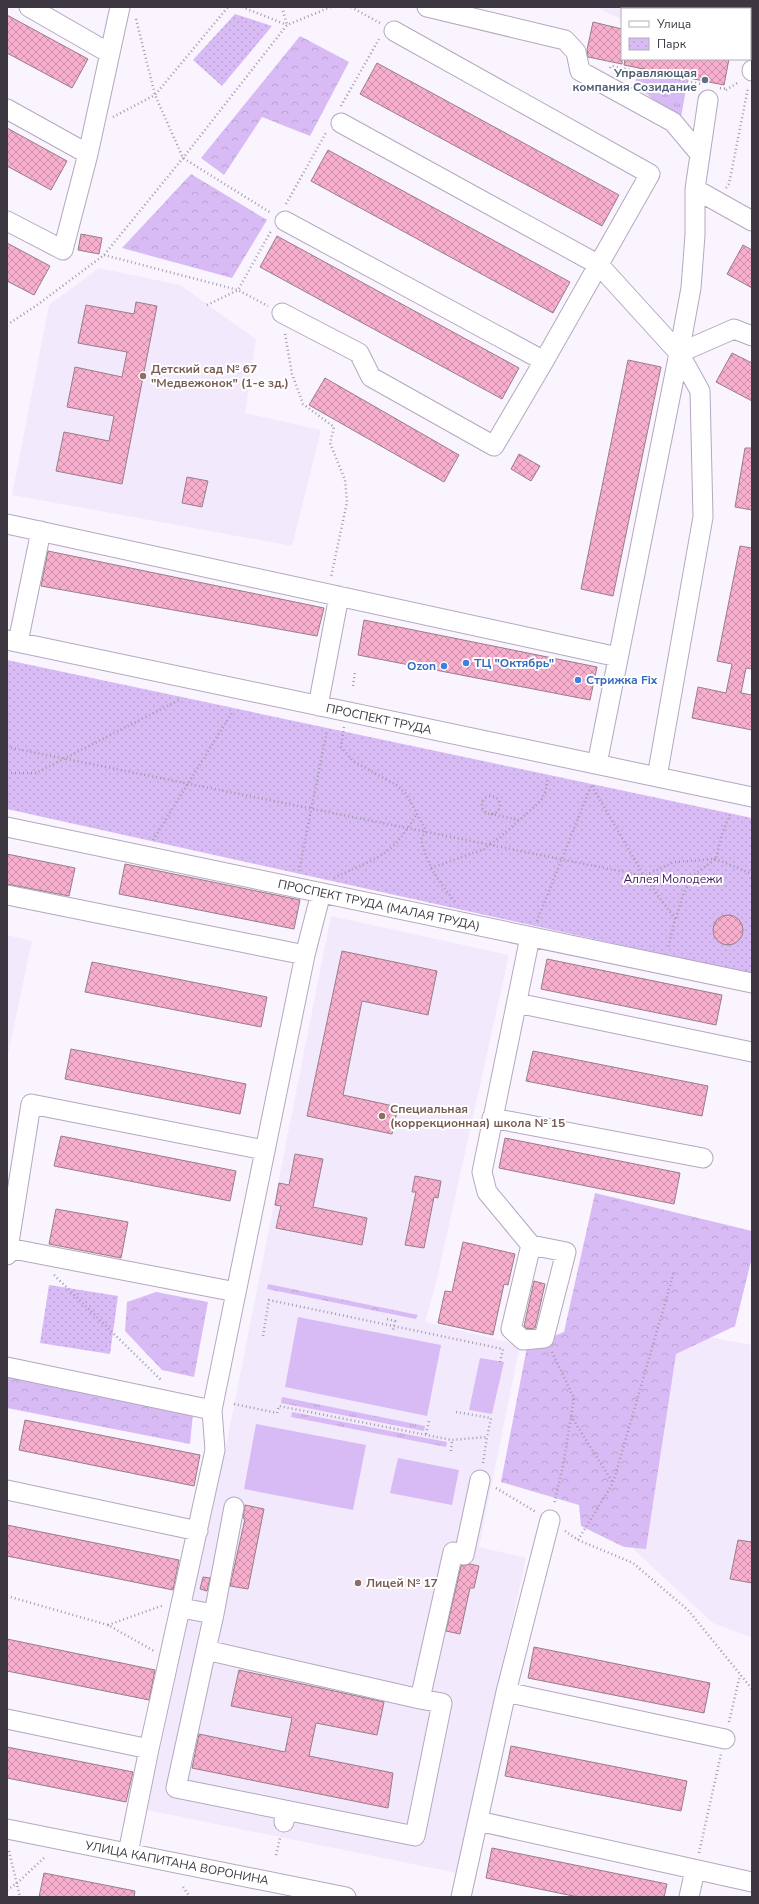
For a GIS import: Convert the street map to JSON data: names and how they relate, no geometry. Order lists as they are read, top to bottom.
{
  "streets": {
    "street": ["ПРОСПЕКТ ТРУДА", "ПРОСПЕКТ ТРУДА (МАЛАЯ ТРУДА)", "УЛИЦА КАПИТАНА ВОРОНИНА"]
  },
  "parks": ["Аллея Молодежи"],
  "places": [
    "Управляющая компания Созидание",
    "Детский сад № 67 \"Медвежонок\" (1-е зд.)",
    "ТЦ \"Октябрь\"",
    "Ozon",
    "Стрижка Fix",
    "Специальная (коррекционная) школа № 15",
    "Лицей № 17"
  ],
  "legend": ["Улица", "Парк"]
}
